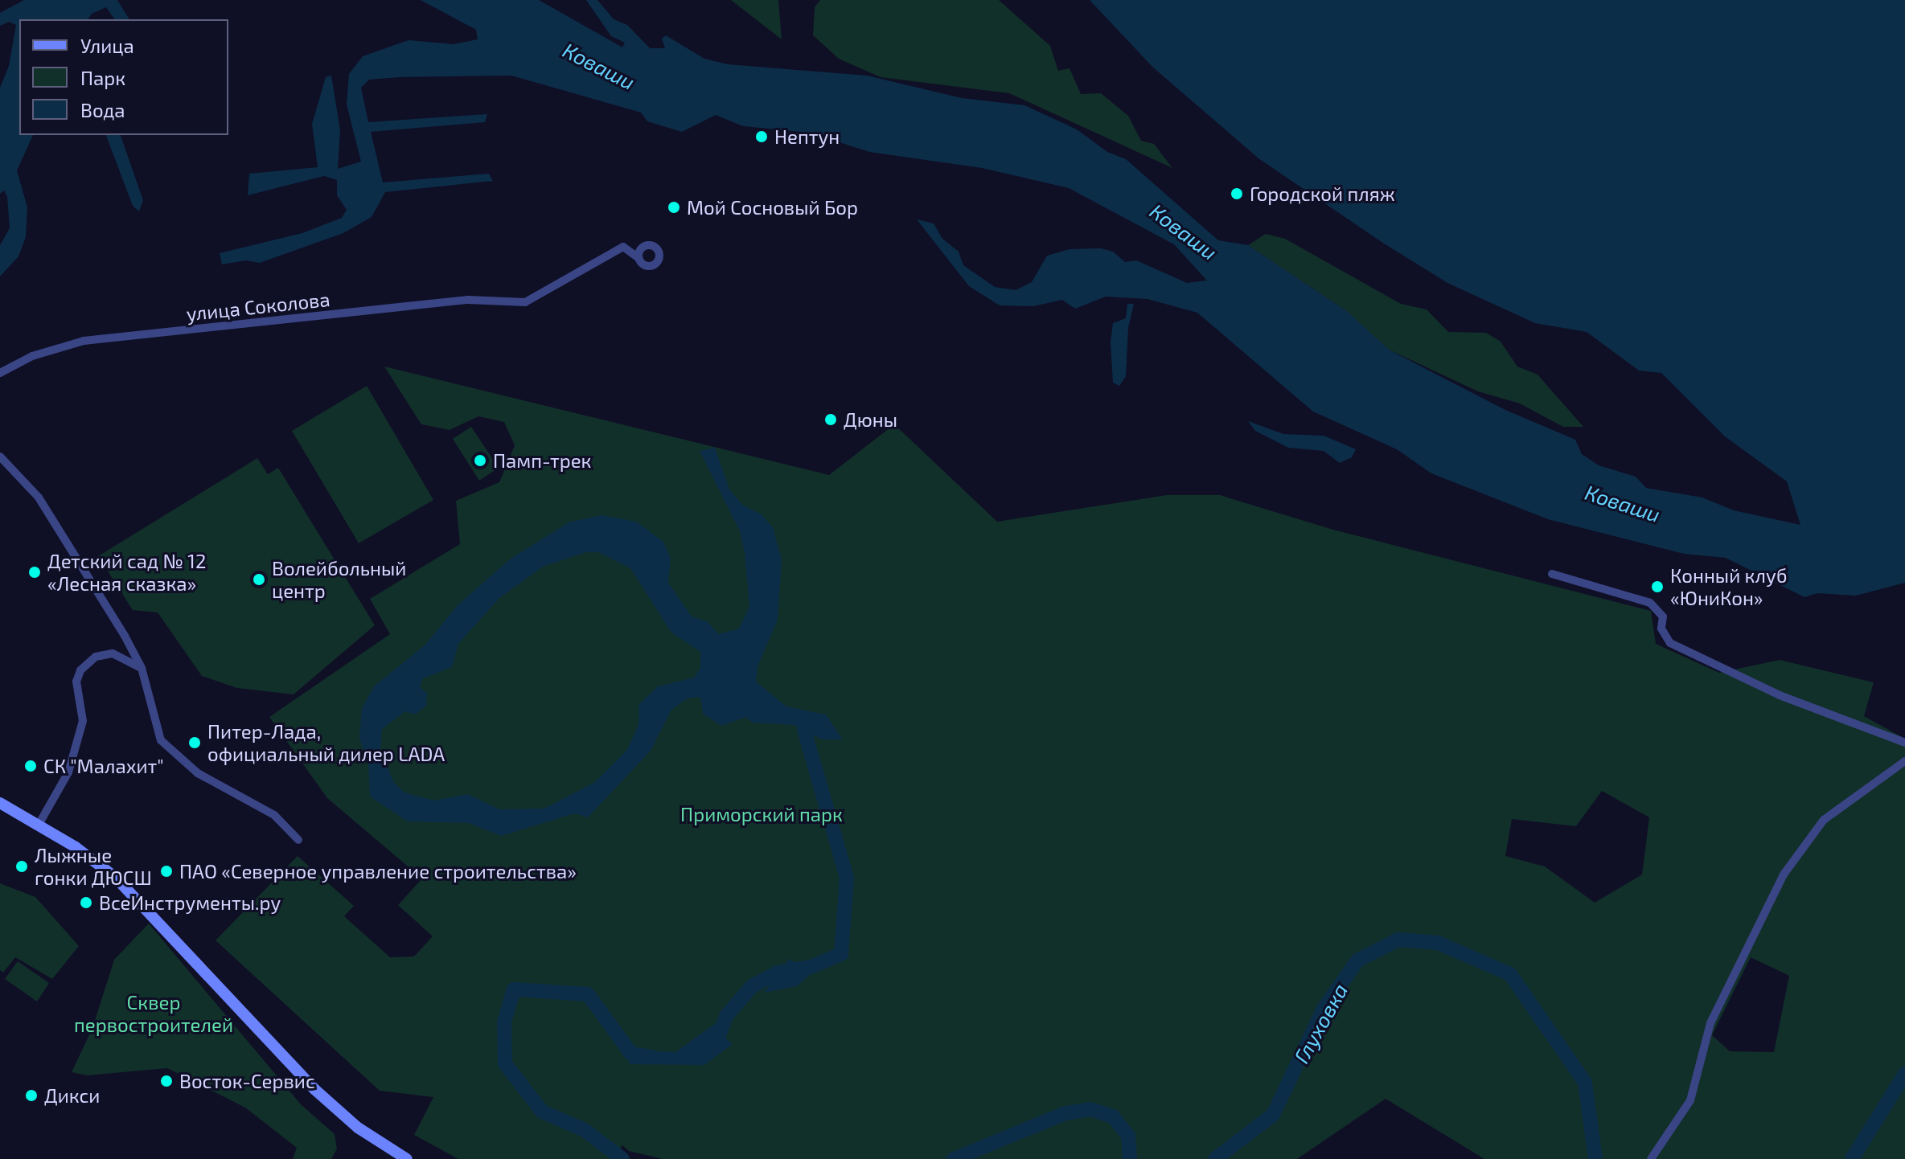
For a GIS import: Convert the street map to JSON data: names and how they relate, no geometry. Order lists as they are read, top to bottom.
{
  "streets": {
    "street": ["улица Соколова"]
  },
  "water": ["Коваши", "Глуховка"],
  "parks": ["Приморский парк", "Сквер первостроителей"],
  "places": [
    "Нептун",
    "Городской пляж",
    "Мой Сосновый Бор",
    "Дюны",
    "Памп-трек",
    "Детский сад № 12 «Лесная сказка»",
    "Волейбольный центр",
    "Конный клуб «ЮниКон»",
    "Питер-Лада, официальный дилер LADA",
    "СК \"Малахит\"",
    "Лыжные гонки ДЮСШ",
    "ПАО «Северное управление строительства»",
    "ВсеИнструменты.ру",
    "Восток-Сервис",
    "Дикси"
  ],
  "legend": ["Улица", "Парк", "Вода"]
}
